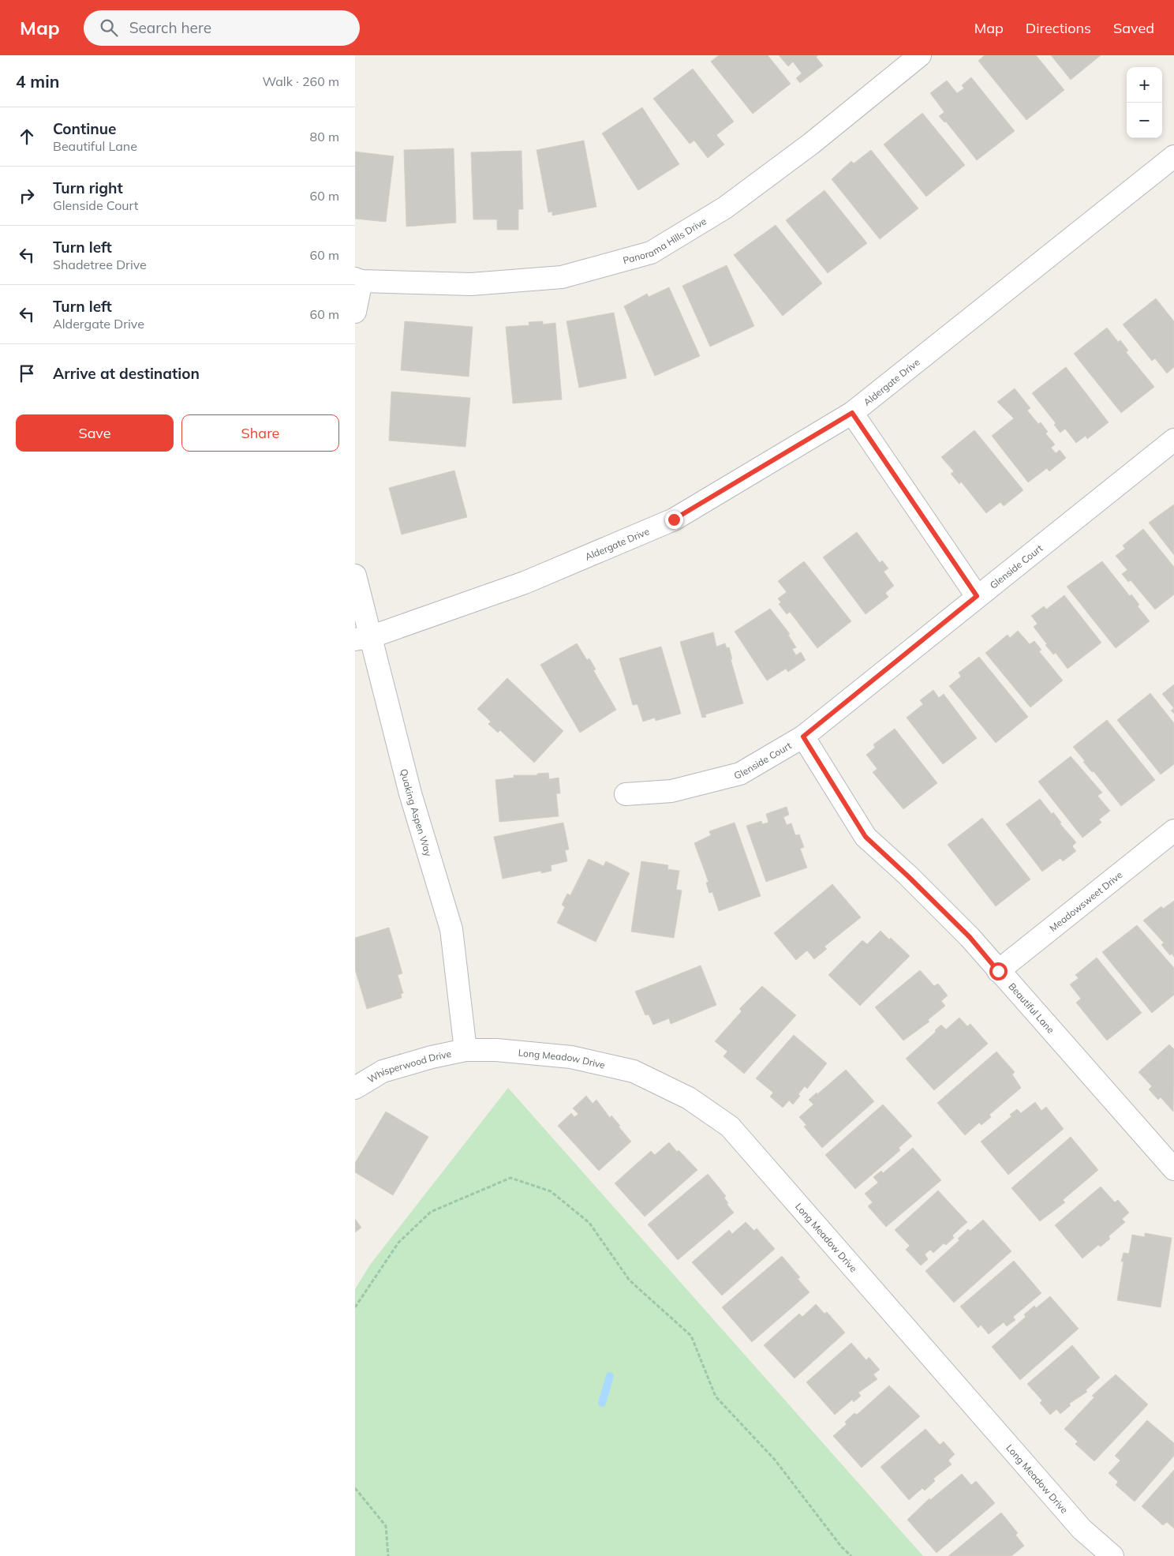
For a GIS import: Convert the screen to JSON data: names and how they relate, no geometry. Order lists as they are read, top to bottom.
{
  "streets": {
    "street": [
      "Panorama Hills Drive",
      "Aldergate Drive",
      "Glenside Court",
      "Quaking Aspen Way",
      "Meadowsweet Drive",
      "Beautiful Lane",
      "Long Meadow Drive",
      "Whisperwood Drive"
    ]
  },
  "crossings": [
    ["Aldergate Drive", "Quaking Aspen Way"],
    ["Glenside Court", "Beautiful Lane"],
    ["Quaking Aspen Way", "Long Meadow Drive"],
    ["Quaking Aspen Way", "Whisperwood Drive"],
    ["Meadowsweet Drive", "Beautiful Lane"],
    ["Long Meadow Drive", "Whisperwood Drive"]
  ],
  "page": {
    "header": "Map",
    "search": "Search here",
    "nav": ["Map", "Directions", "Saved"],
    "heading": ["4 min", "Walk · 260 m"],
    "map_buttons": ["+", "−"],
    "list": [
      ["Continue", "Beautiful Lane", "80 m"],
      ["Turn right", "Glenside Court", "60 m"],
      ["Turn left", "Shadetree Drive", "60 m"],
      ["Turn left", "Aldergate Drive", "60 m"],
      "Arrive at destination"
    ],
    "buttons": ["Save", "Share"]
  }
}
